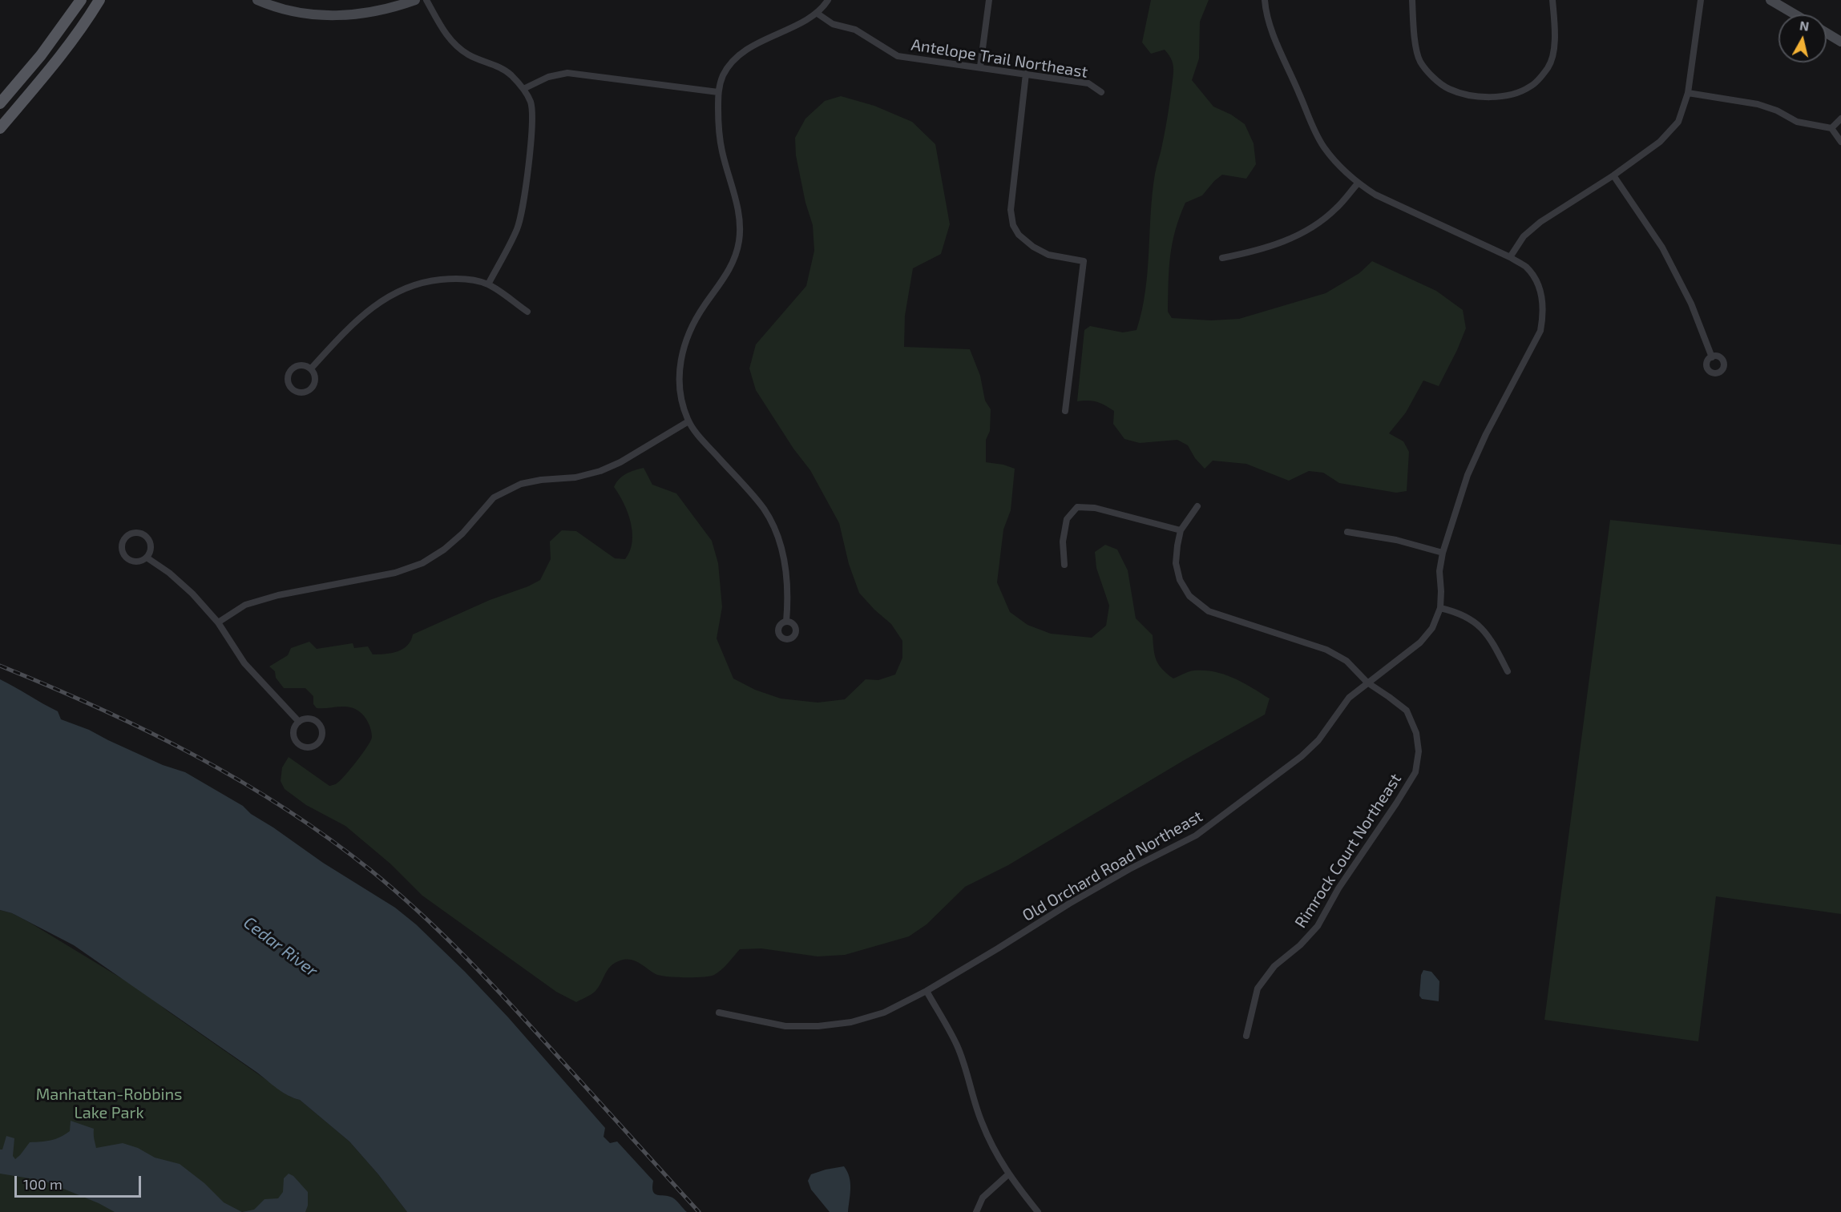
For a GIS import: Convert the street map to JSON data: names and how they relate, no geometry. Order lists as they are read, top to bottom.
{
  "streets": {
    "street": ["Antelope Trail Northeast", "Rimrock Court Northeast", "Old Orchard Road Northeast"]
  },
  "crossings": [
    ["Rimrock Court Northeast", "Old Orchard Road Northeast"]
  ],
  "water": ["Cedar River"],
  "parks": ["Manhattan-Robbins Lake Park"],
  "scale_bar": "100 m",
  "north": "top"
}
